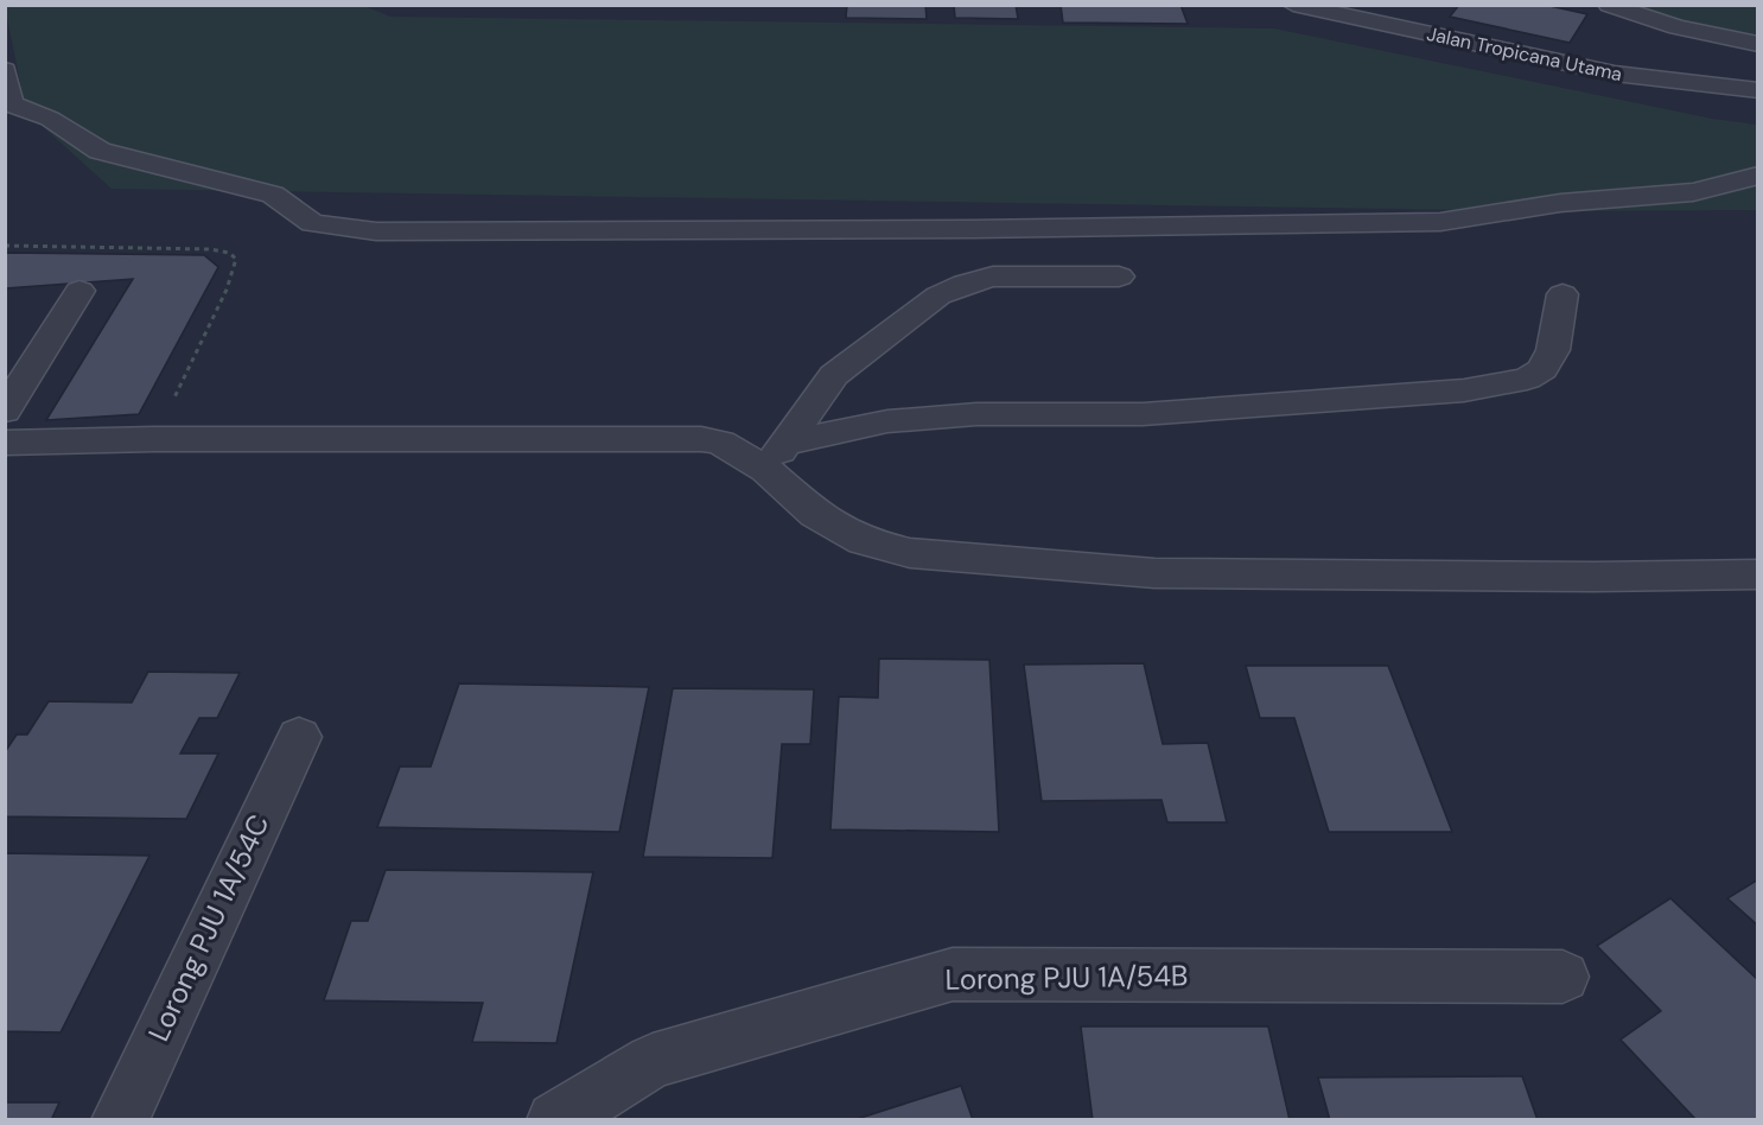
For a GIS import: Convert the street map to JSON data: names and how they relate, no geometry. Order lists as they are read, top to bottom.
{
  "streets": {
    "street": ["Jalan Tropicana Utama", "Lorong PJU 1A/54C", "Lorong PJU 1A/54B"]
  }
}
